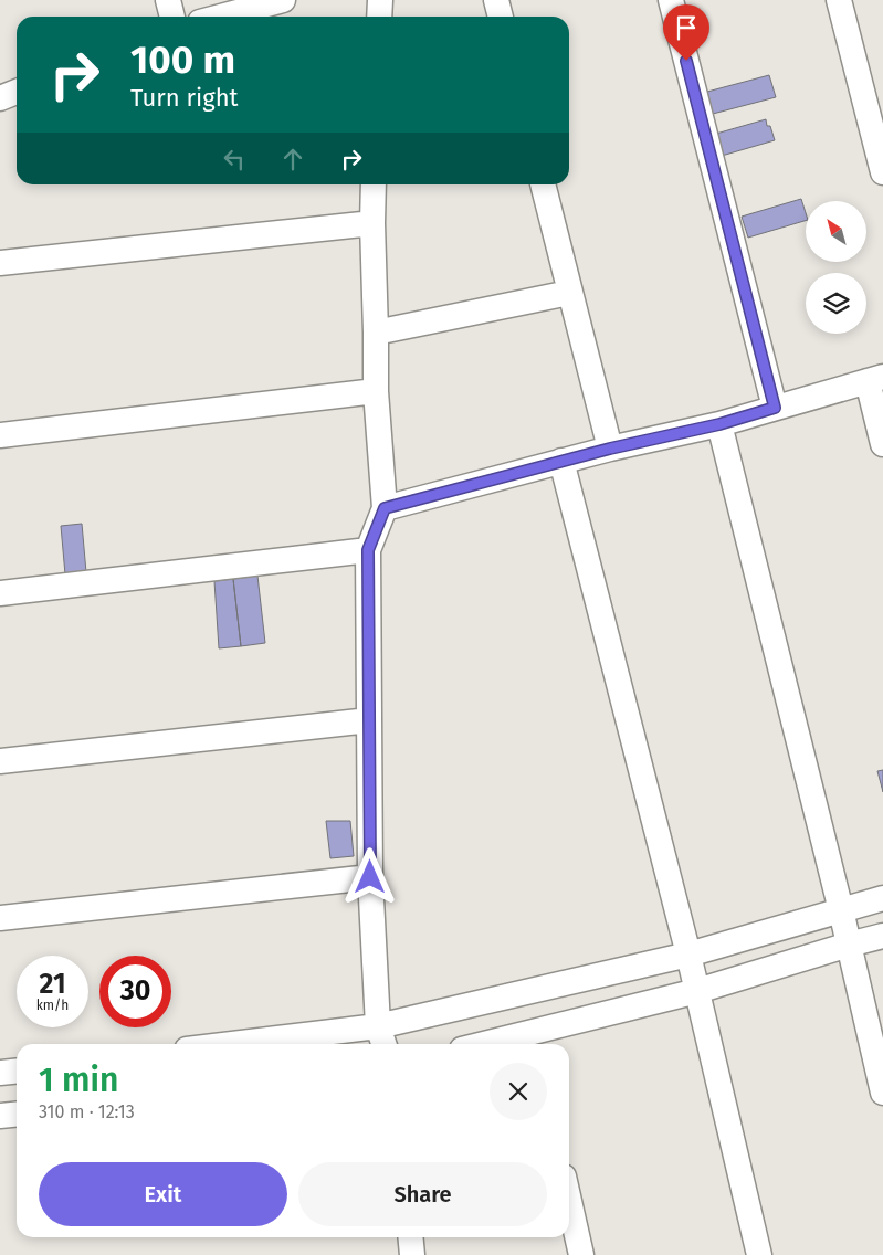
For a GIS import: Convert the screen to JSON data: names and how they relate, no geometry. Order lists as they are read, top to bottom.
{
  "north": "top left",
  "page": {
    "turn": ["100 m", "Turn right"],
    "speed": "21 km/h",
    "limit": "30",
    "heading": ["1 min", "310 m · 12:13"],
    "buttons": ["Exit", "Share"]
  }
}
